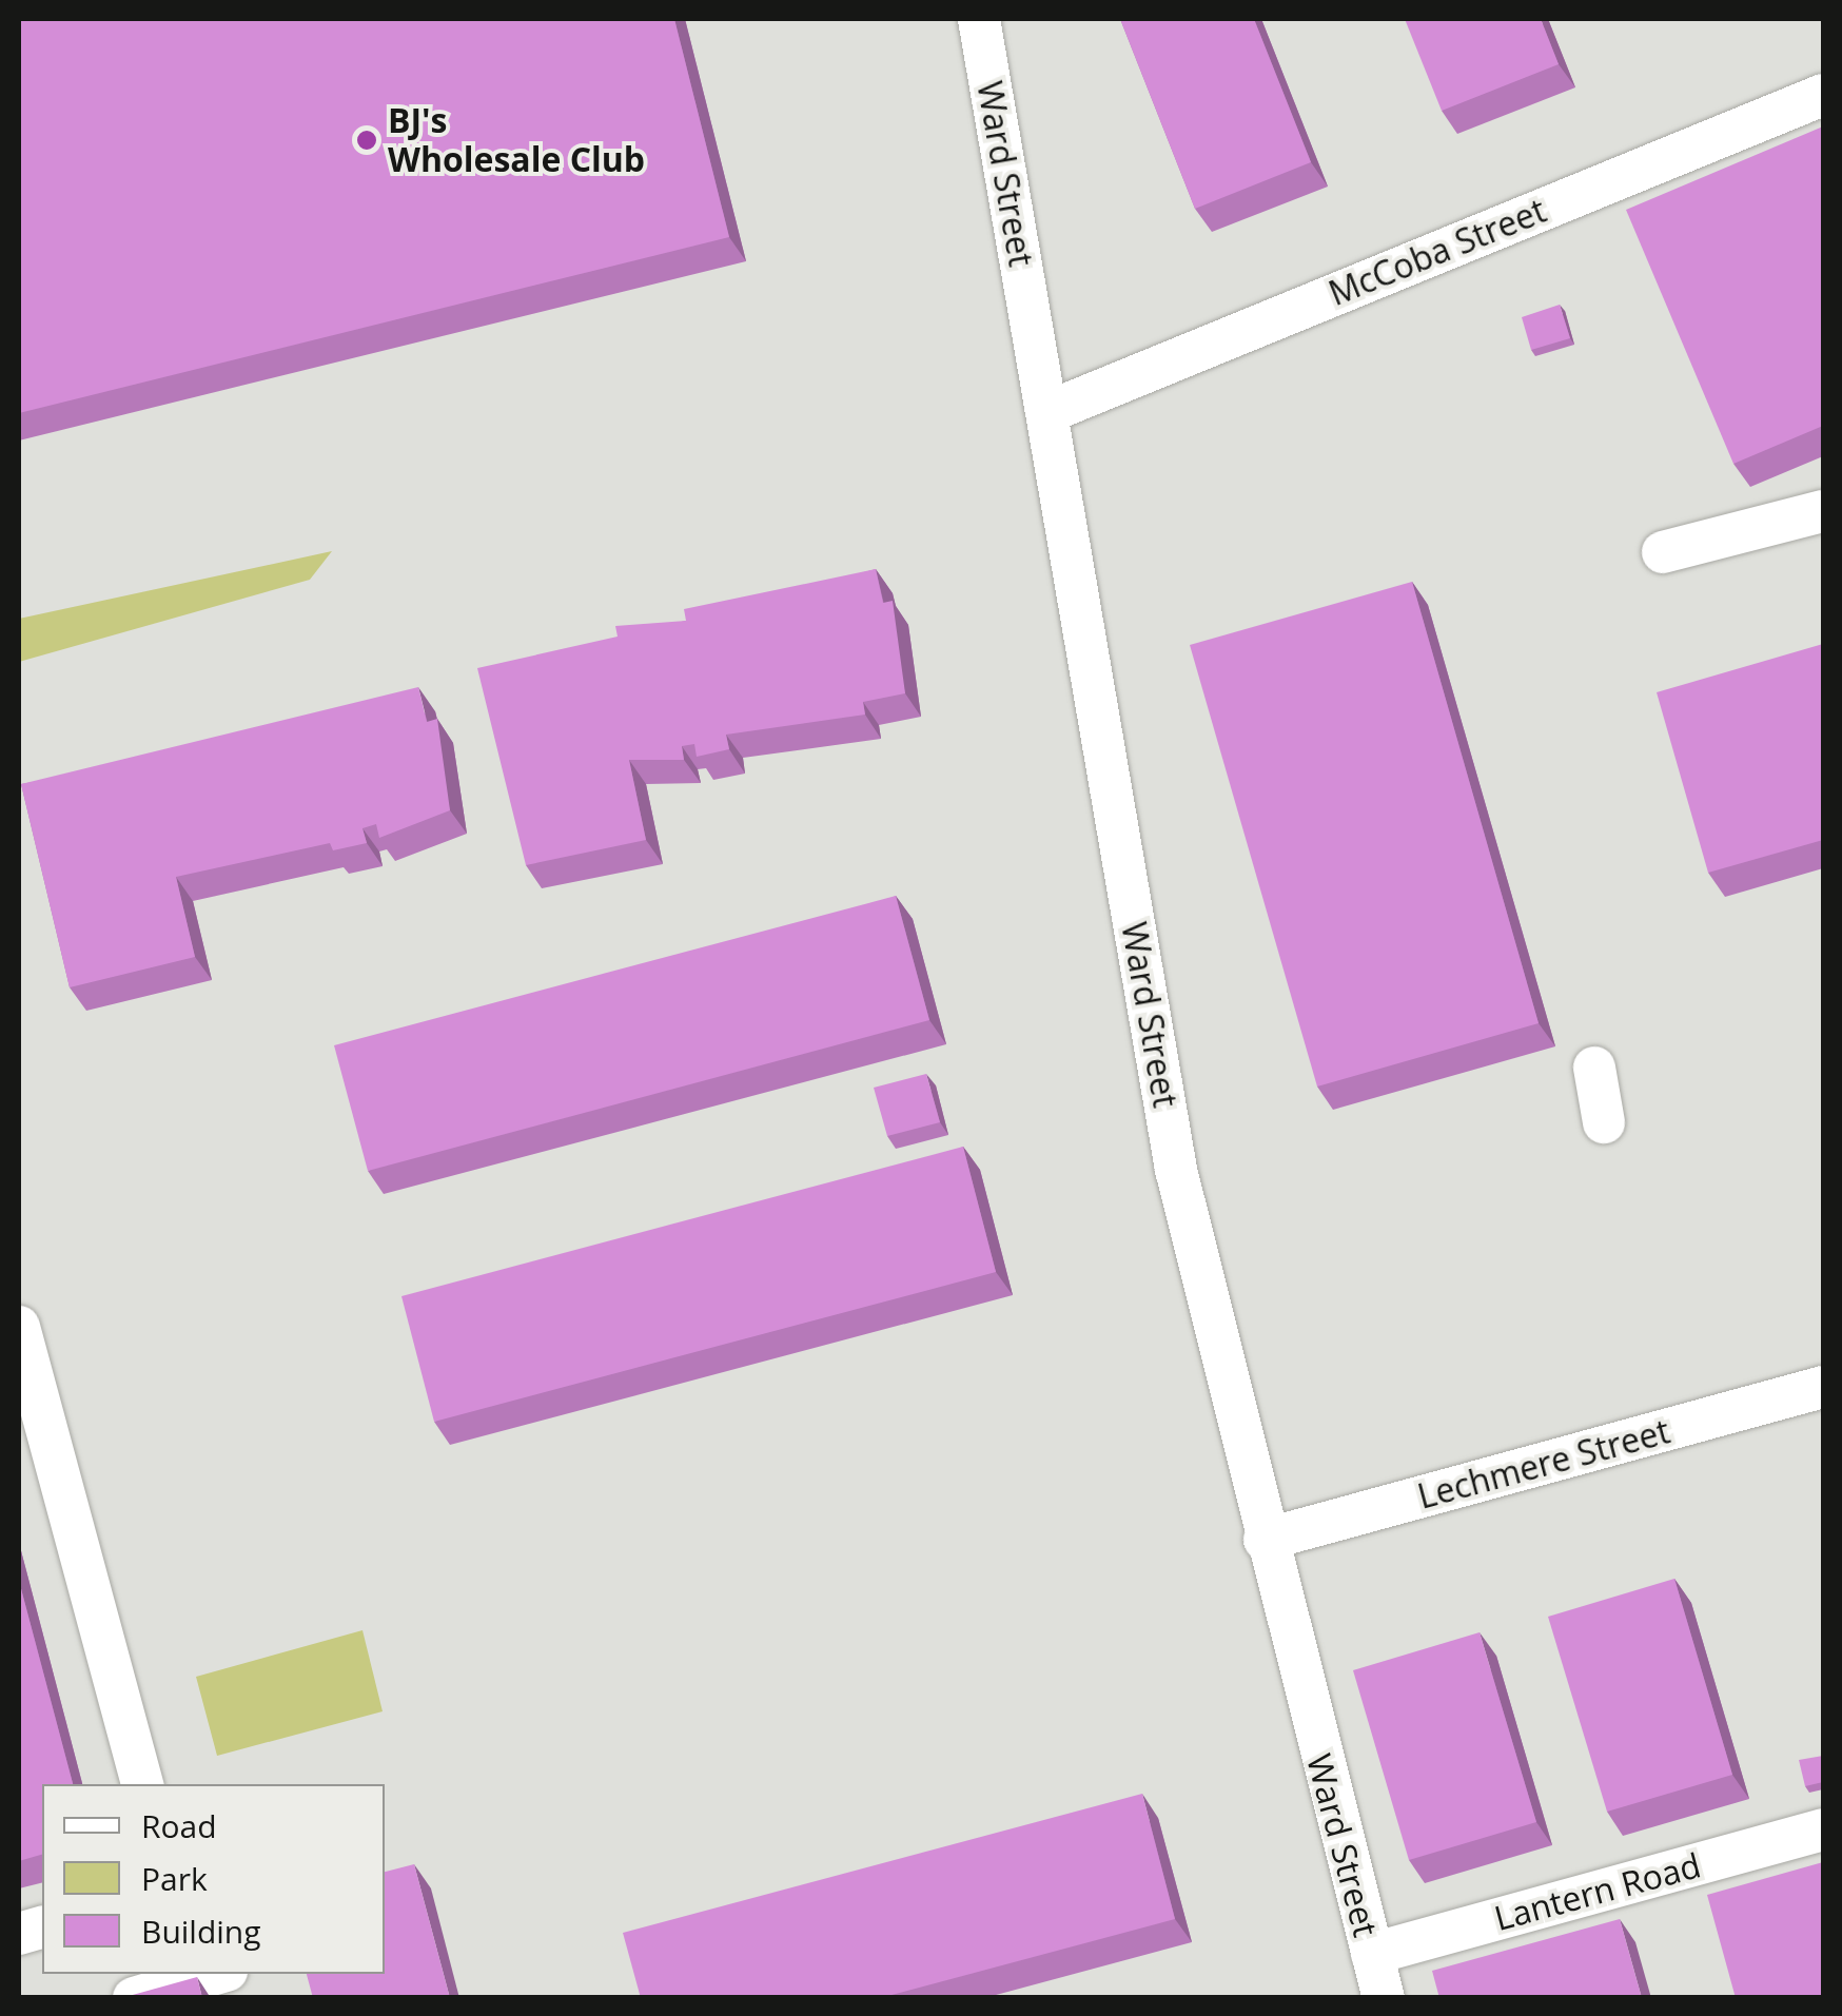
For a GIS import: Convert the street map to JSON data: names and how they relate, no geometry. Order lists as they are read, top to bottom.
{
  "streets": {
    "street": [
      "Ward Street",
      "McCoba Street",
      "Lechmere Street",
      "Lantern Road"
    ]
  },
  "crossings": [
    ["Ward Street", "McCoba Street"],
    ["Ward Street", "Lechmere Street"],
    ["Ward Street", "Lantern Road"]
  ],
  "places": ["BJ's Wholesale Club"],
  "legend": ["Road", "Park", "Building"]
}
